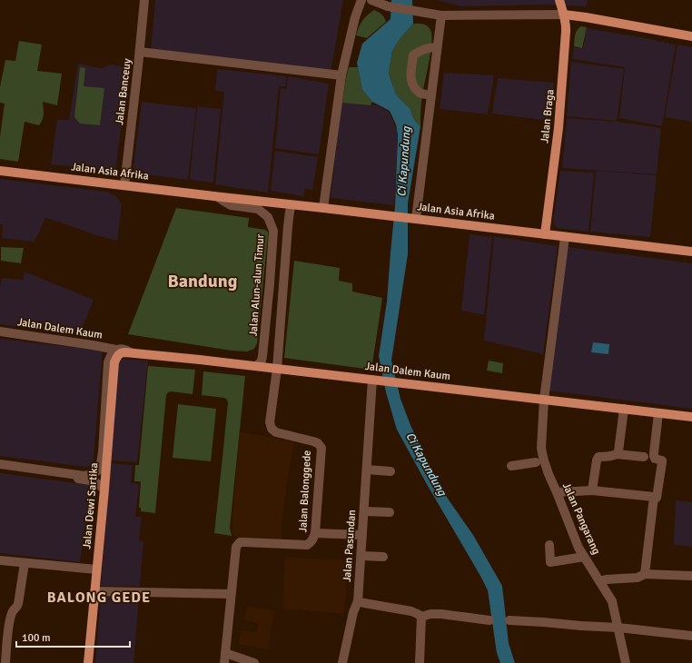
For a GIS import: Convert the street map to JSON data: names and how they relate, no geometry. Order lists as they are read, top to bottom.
{
  "streets": {
    "main road": [
      "Jalan Braga",
      "Jalan Asia Afrika",
      "Jalan Dalem Kaum",
      "Jalan Dewi Sartika"
    ],
    "street": [
      "Jalan Banceuy",
      "Jalan Alun-alun Timur",
      "Jalan Balonggede",
      "Jalan Pangarang",
      "Jalan Pasundan"
    ]
  },
  "crossings": [
    ["Jalan Banceuy", "Jalan Asia Afrika"],
    ["Jalan Braga", "Jalan Asia Afrika"],
    ["Jalan Asia Afrika", "Jalan Alun-alun Timur"],
    ["Jalan Asia Afrika", "Jalan Pangarang"],
    ["Jalan Alun-alun Timur", "Jalan Dalem Kaum"],
    ["Jalan Dalem Kaum", "Jalan Balonggede"],
    ["Jalan Dalem Kaum", "Jalan Dewi Sartika"],
    ["Jalan Dalem Kaum", "Jalan Pangarang"],
    ["Jalan Dalem Kaum", "Jalan Pasundan"]
  ],
  "districts": ["Bandung", "BALONG GEDE"],
  "water": ["Ci Kapundung"],
  "scale_bar": "100 m"
}
